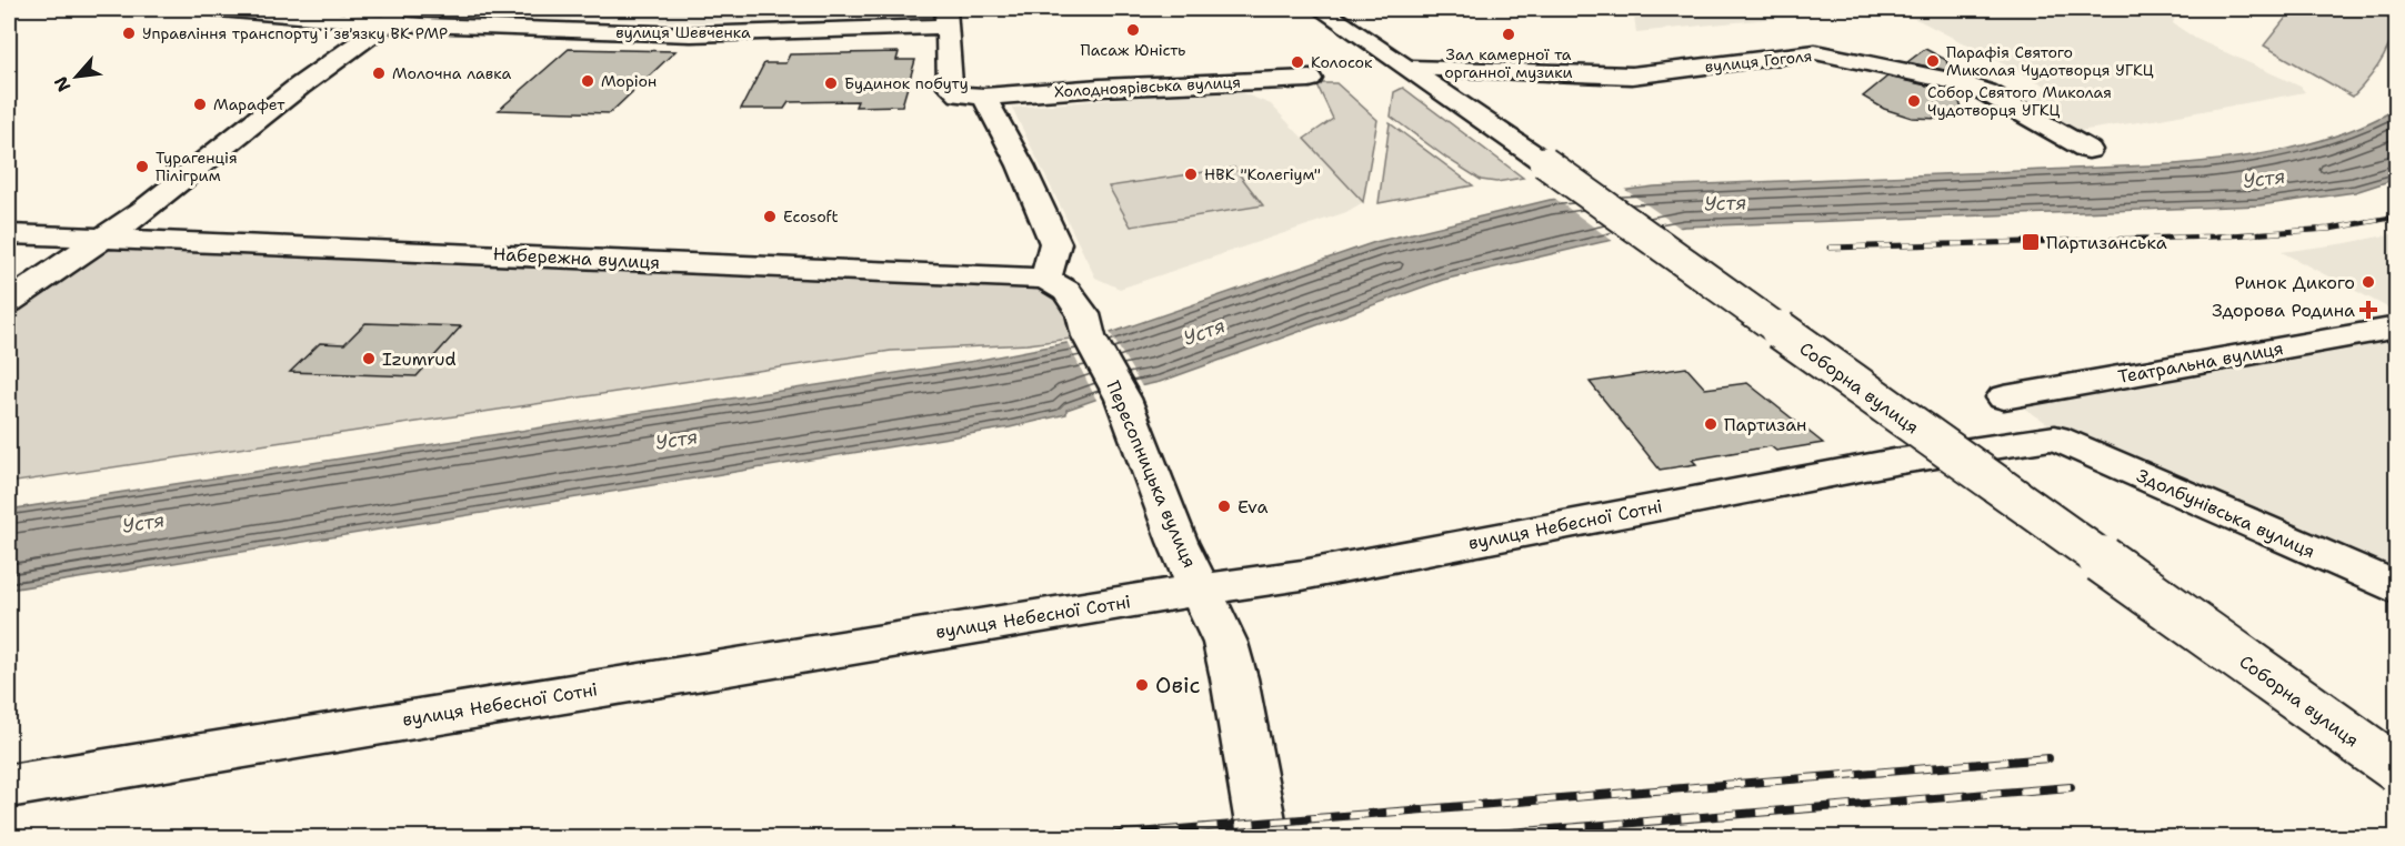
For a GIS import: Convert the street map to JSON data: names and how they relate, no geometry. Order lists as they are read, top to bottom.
{
  "streets": {
    "street": [
      "вулиця Шевченка",
      "вулиця Гоголя",
      "Холодноярівська вулиця",
      "Набережна вулиця",
      "Театральна вулиця",
      "Соборна вулиця",
      "Пересопницька вулиця",
      "Здолбунівська вулиця",
      "вулиця Небесної Сотні"
    ]
  },
  "crossings": [
    ["вулиця Гоголя", "Соборна вулиця"],
    ["Набережна вулиця", "Пересопницька вулиця"],
    ["Пересопницька вулиця", "вулиця Небесної Сотні"],
    ["Здолбунівська вулиця", "вулиця Небесної Сотні"]
  ],
  "water": ["Устя"],
  "places": {
    "other": [
      "Пасаж Юність",
      "Управління транспорту і зв'язку ВК РМР",
      "Зал камерної та органної музики",
      "Парафія Святого Миколая Чудотворця УГКЦ",
      "Колосок",
      "Молочна лавка",
      "Моріон",
      "Будинок побуту",
      "Собор Святого Миколая Чудотворця УГКЦ",
      "Марафет",
      "Турагенція Пілігрим",
      "НВК \"Колегіум\"",
      "Ecosoft",
      "Ринок Дикого",
      "Izumrud",
      "Партизан",
      "Eva",
      "Овіс"
    ],
    "transit": ["Партизанська"],
    "health": ["Здорова Родина"]
  },
  "north": "bottom left"
}
